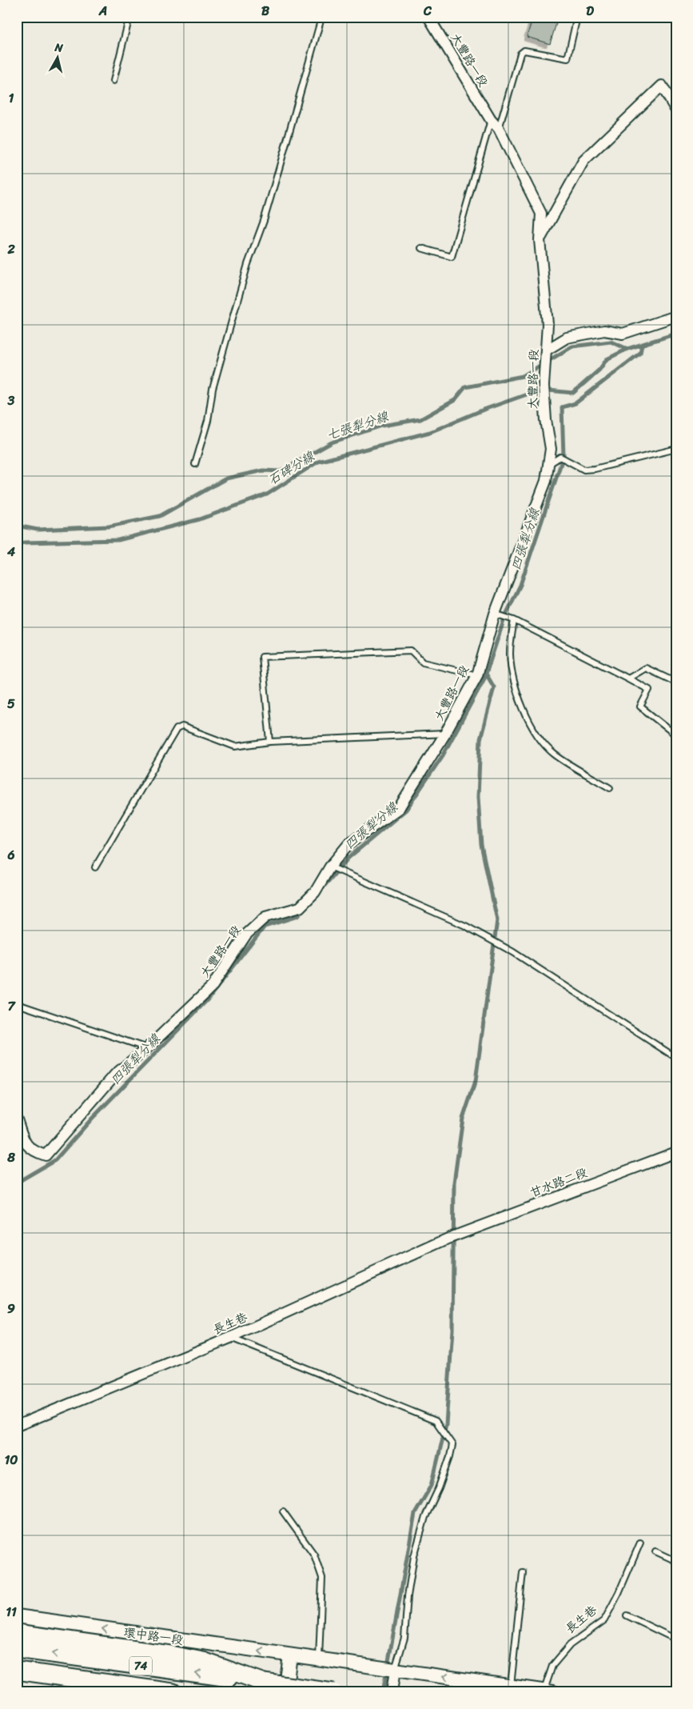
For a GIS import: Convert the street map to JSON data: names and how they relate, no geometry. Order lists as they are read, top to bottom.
{
  "streets": {
    "highway": ["74"],
    "street": [
      "大豐路一段",
      "甘水路二段",
      "長生巷",
      "環中路一段"
    ]
  },
  "crossings": [
    ["甘水路二段", "長生巷"],
    ["長生巷", "環中路一段"]
  ],
  "one_way": ["環中路一段"],
  "water": ["七張犁分線", "石碑分線", "四張犁分線"],
  "north": "top",
  "grid": {
    "columns": [
      "A",
      "B",
      "C",
      "D"
    ],
    "rows": [
      "1",
      "2",
      "3",
      "4",
      "5",
      "6",
      "7",
      "8",
      "9",
      "10",
      "11"
    ]
  }
}
